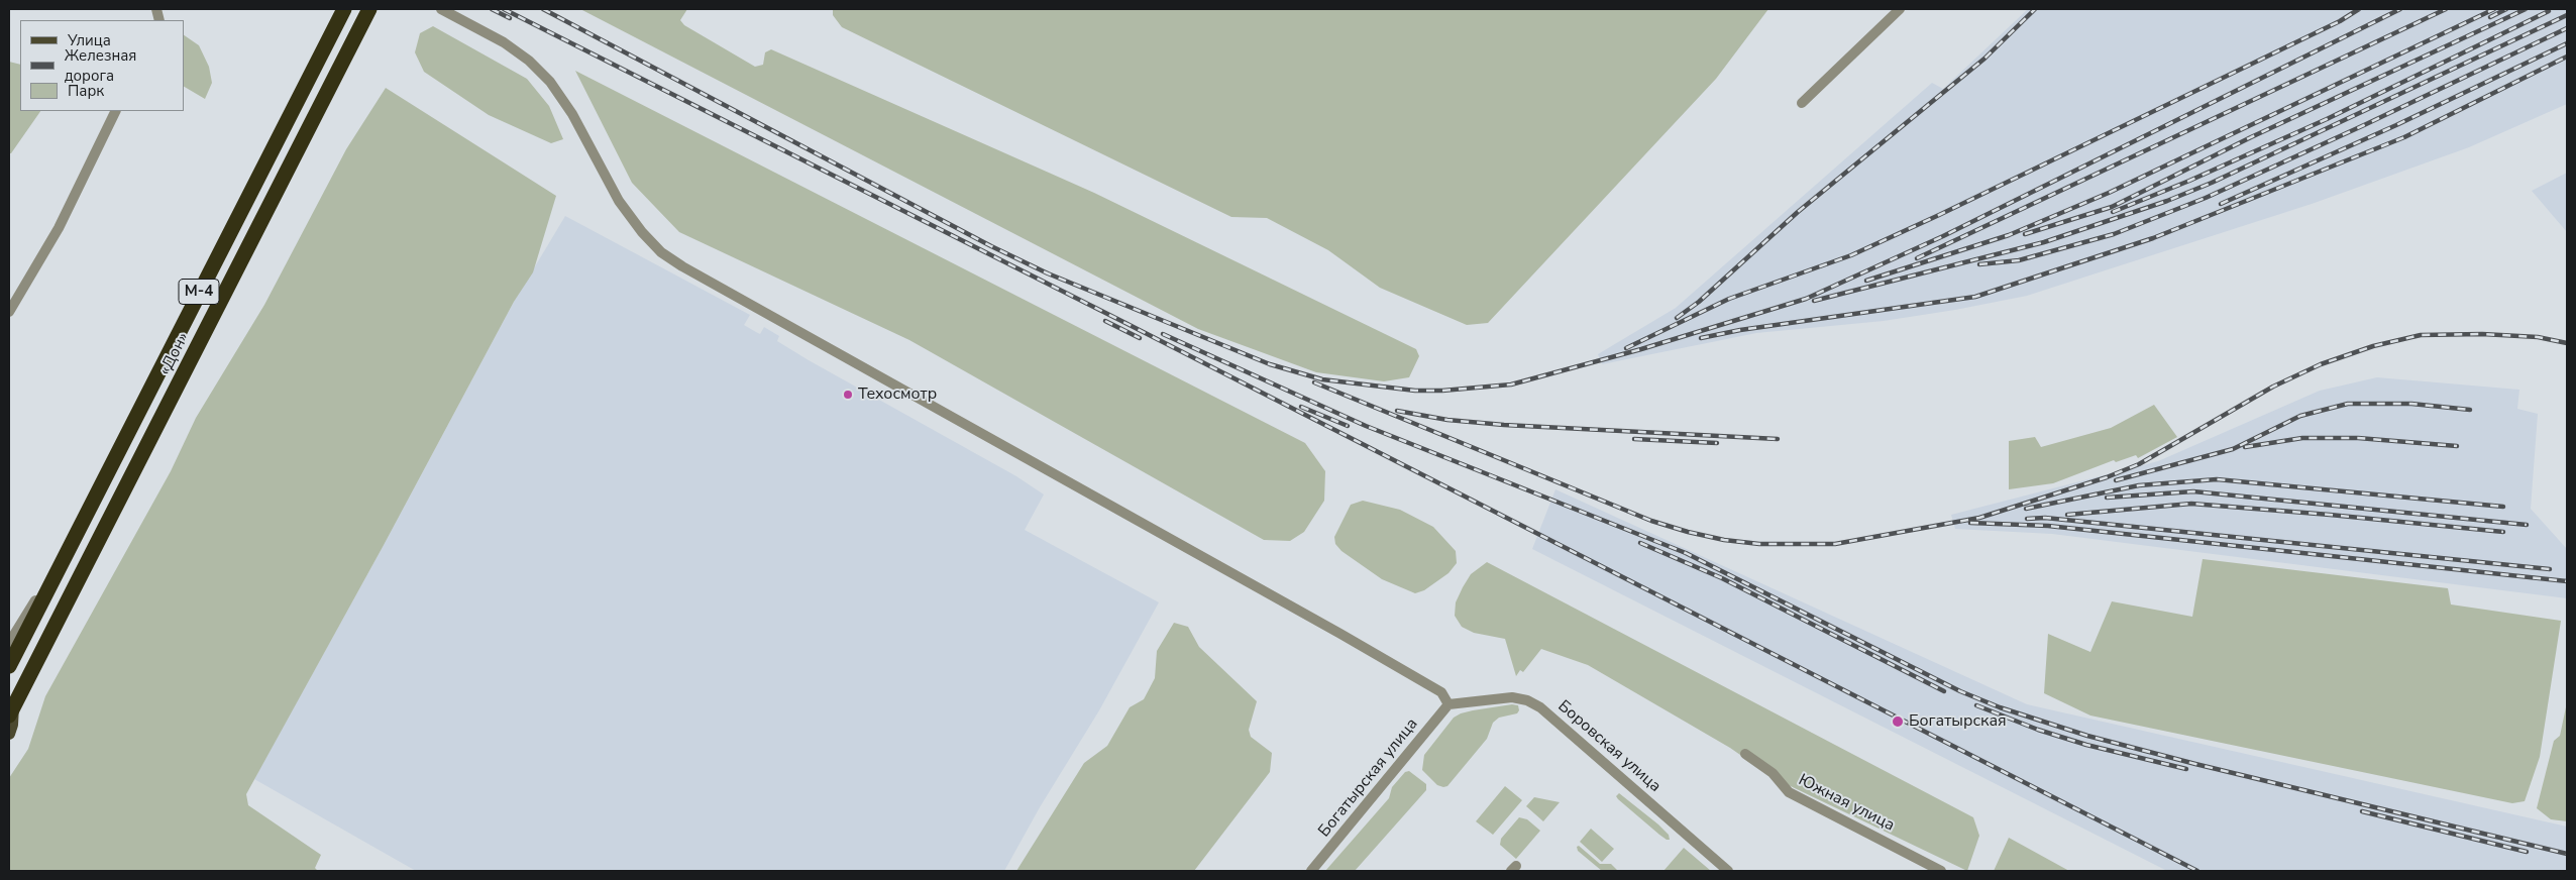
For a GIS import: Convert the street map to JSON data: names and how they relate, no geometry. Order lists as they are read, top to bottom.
{
  "streets": {
    "highway": ["М-4", "«Дон»"],
    "street": ["Боровская улица", "Богатырская улица", "Южная улица"]
  },
  "crossings": [
    ["Боровская улица", "Богатырская улица"]
  ],
  "places": ["Техосмотр", "Богатырская"],
  "legend": ["Улица", "Железная дорога", "Парк"]
}
